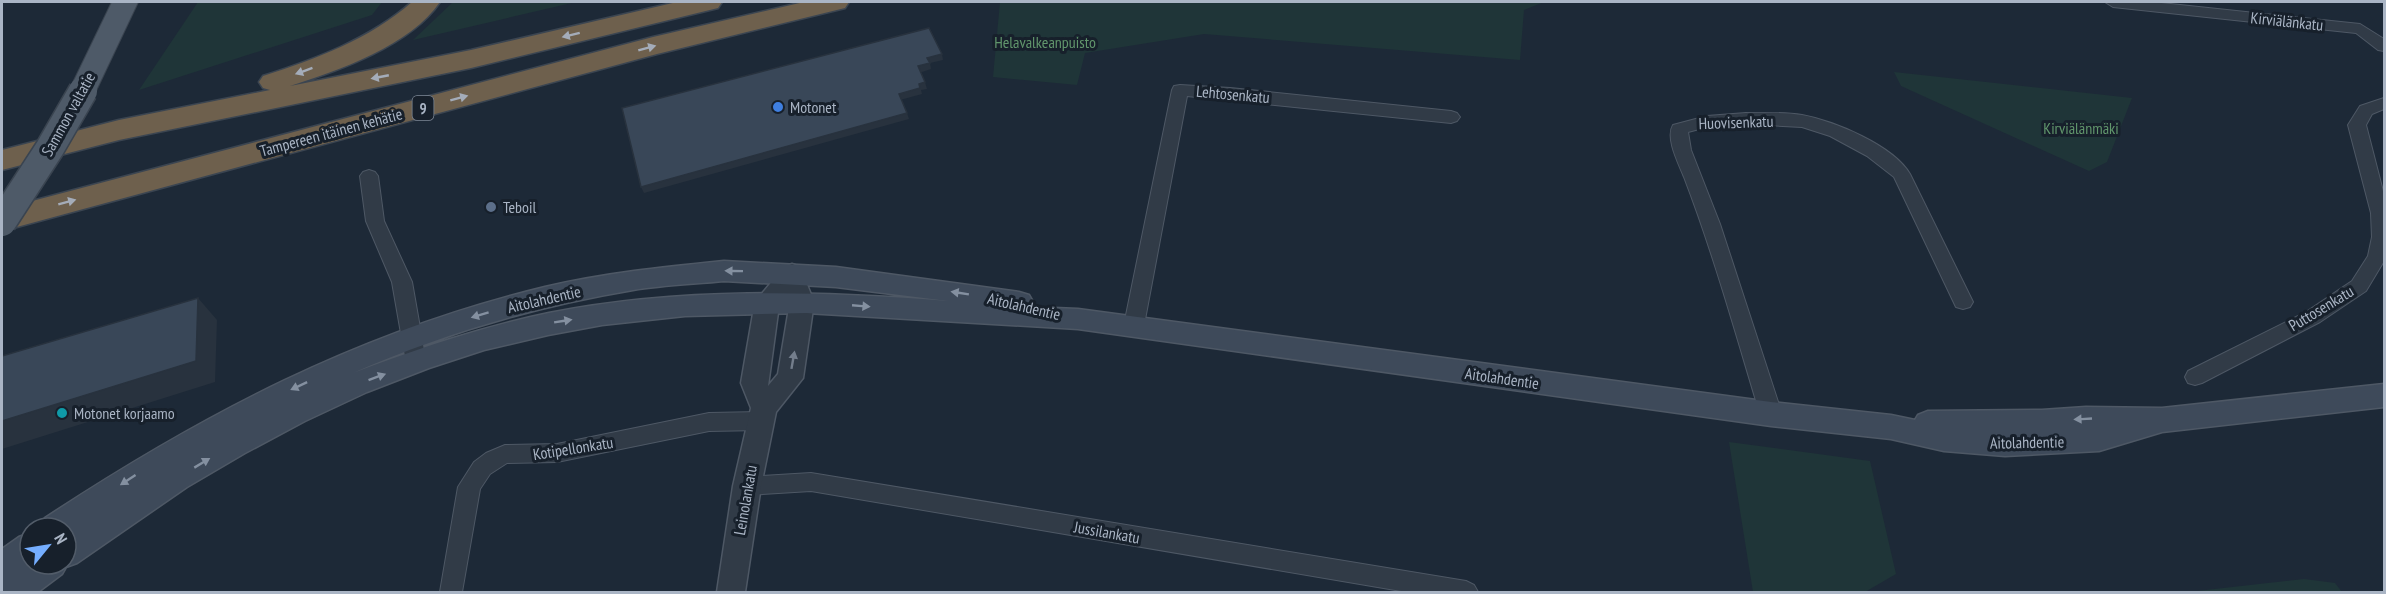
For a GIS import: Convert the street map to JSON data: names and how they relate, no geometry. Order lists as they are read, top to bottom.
{
  "streets": {
    "highway": ["9", "Tampereen itäinen kehätie"],
    "main road": ["Sammon valtatie", "Aitolahdentie"],
    "street": [
      "Kirviälänkatu",
      "Lehtosenkatu",
      "Huovisenkatu",
      "Puttosenkatu",
      "Kotipellonkatu",
      "Leinolankatu",
      "Jussilankatu"
    ]
  },
  "crossings": [
    ["Lehtosenkatu", "Aitolahdentie"],
    ["Sammon valtatie", "Tampereen itäinen kehätie"],
    ["Huovisenkatu", "Aitolahdentie"],
    ["Aitolahdentie", "Leinolankatu"],
    ["Kotipellonkatu", "Leinolankatu"],
    ["Leinolankatu", "Jussilankatu"]
  ],
  "parks": ["Helavalkeanpuisto", "Kirviälänmäki"],
  "places": ["Motonet", "Teboil", "Motonet korjaamo"],
  "north": "top right"
}
